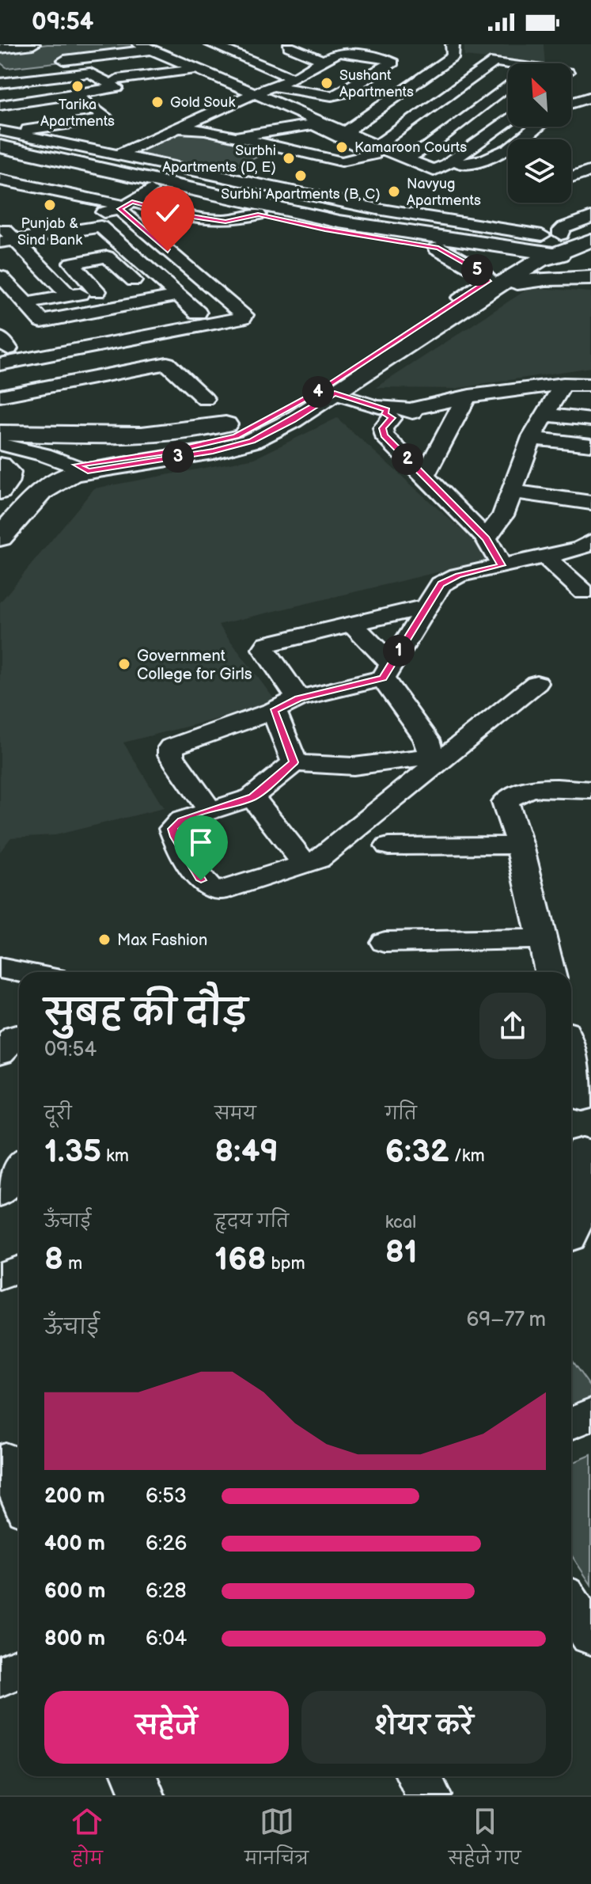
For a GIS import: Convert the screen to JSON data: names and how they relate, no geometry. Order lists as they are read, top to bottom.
{
  "places": [
    "Sushant Apartments",
    "Tarika Apartments",
    "Gold Souk",
    "Kamaroon Courts",
    "Surbhi Apartments (D, E)",
    "Surbhi Apartments (B, C)",
    "Navyug Apartments",
    "Punjab & Sind Bank",
    "Government College for Girls",
    "Max Fashion"
  ],
  "north": "top left",
  "page": {
    "status": "09:54",
    "pins": [
      "5",
      "4",
      "3",
      "2",
      "1"
    ],
    "heading": ["सुबह की दौड़", "09:54"],
    "stats": [
      ["दूरी", "1.35 km"],
      ["समय", "8:49"],
      ["गति", "6:32 /km"],
      ["ऊँचाई", "8 m"],
      ["हृदय गति", "168 bpm"],
      ["kcal", "81"]
    ],
    "chart": ["ऊँचाई", "69–77 m"],
    "list": [
      {
        "name": "200 m",
        "note": "6:53"
      },
      {
        "name": "400 m",
        "note": "6:26"
      },
      {
        "name": "600 m",
        "note": "6:28"
      },
      {
        "name": "800 m",
        "note": "6:04"
      }
    ],
    "buttons": ["सहेजें", "शेयर करें"],
    "tabs": ["होम", "मानचित्र", "सहेजे गए"]
  }
}
